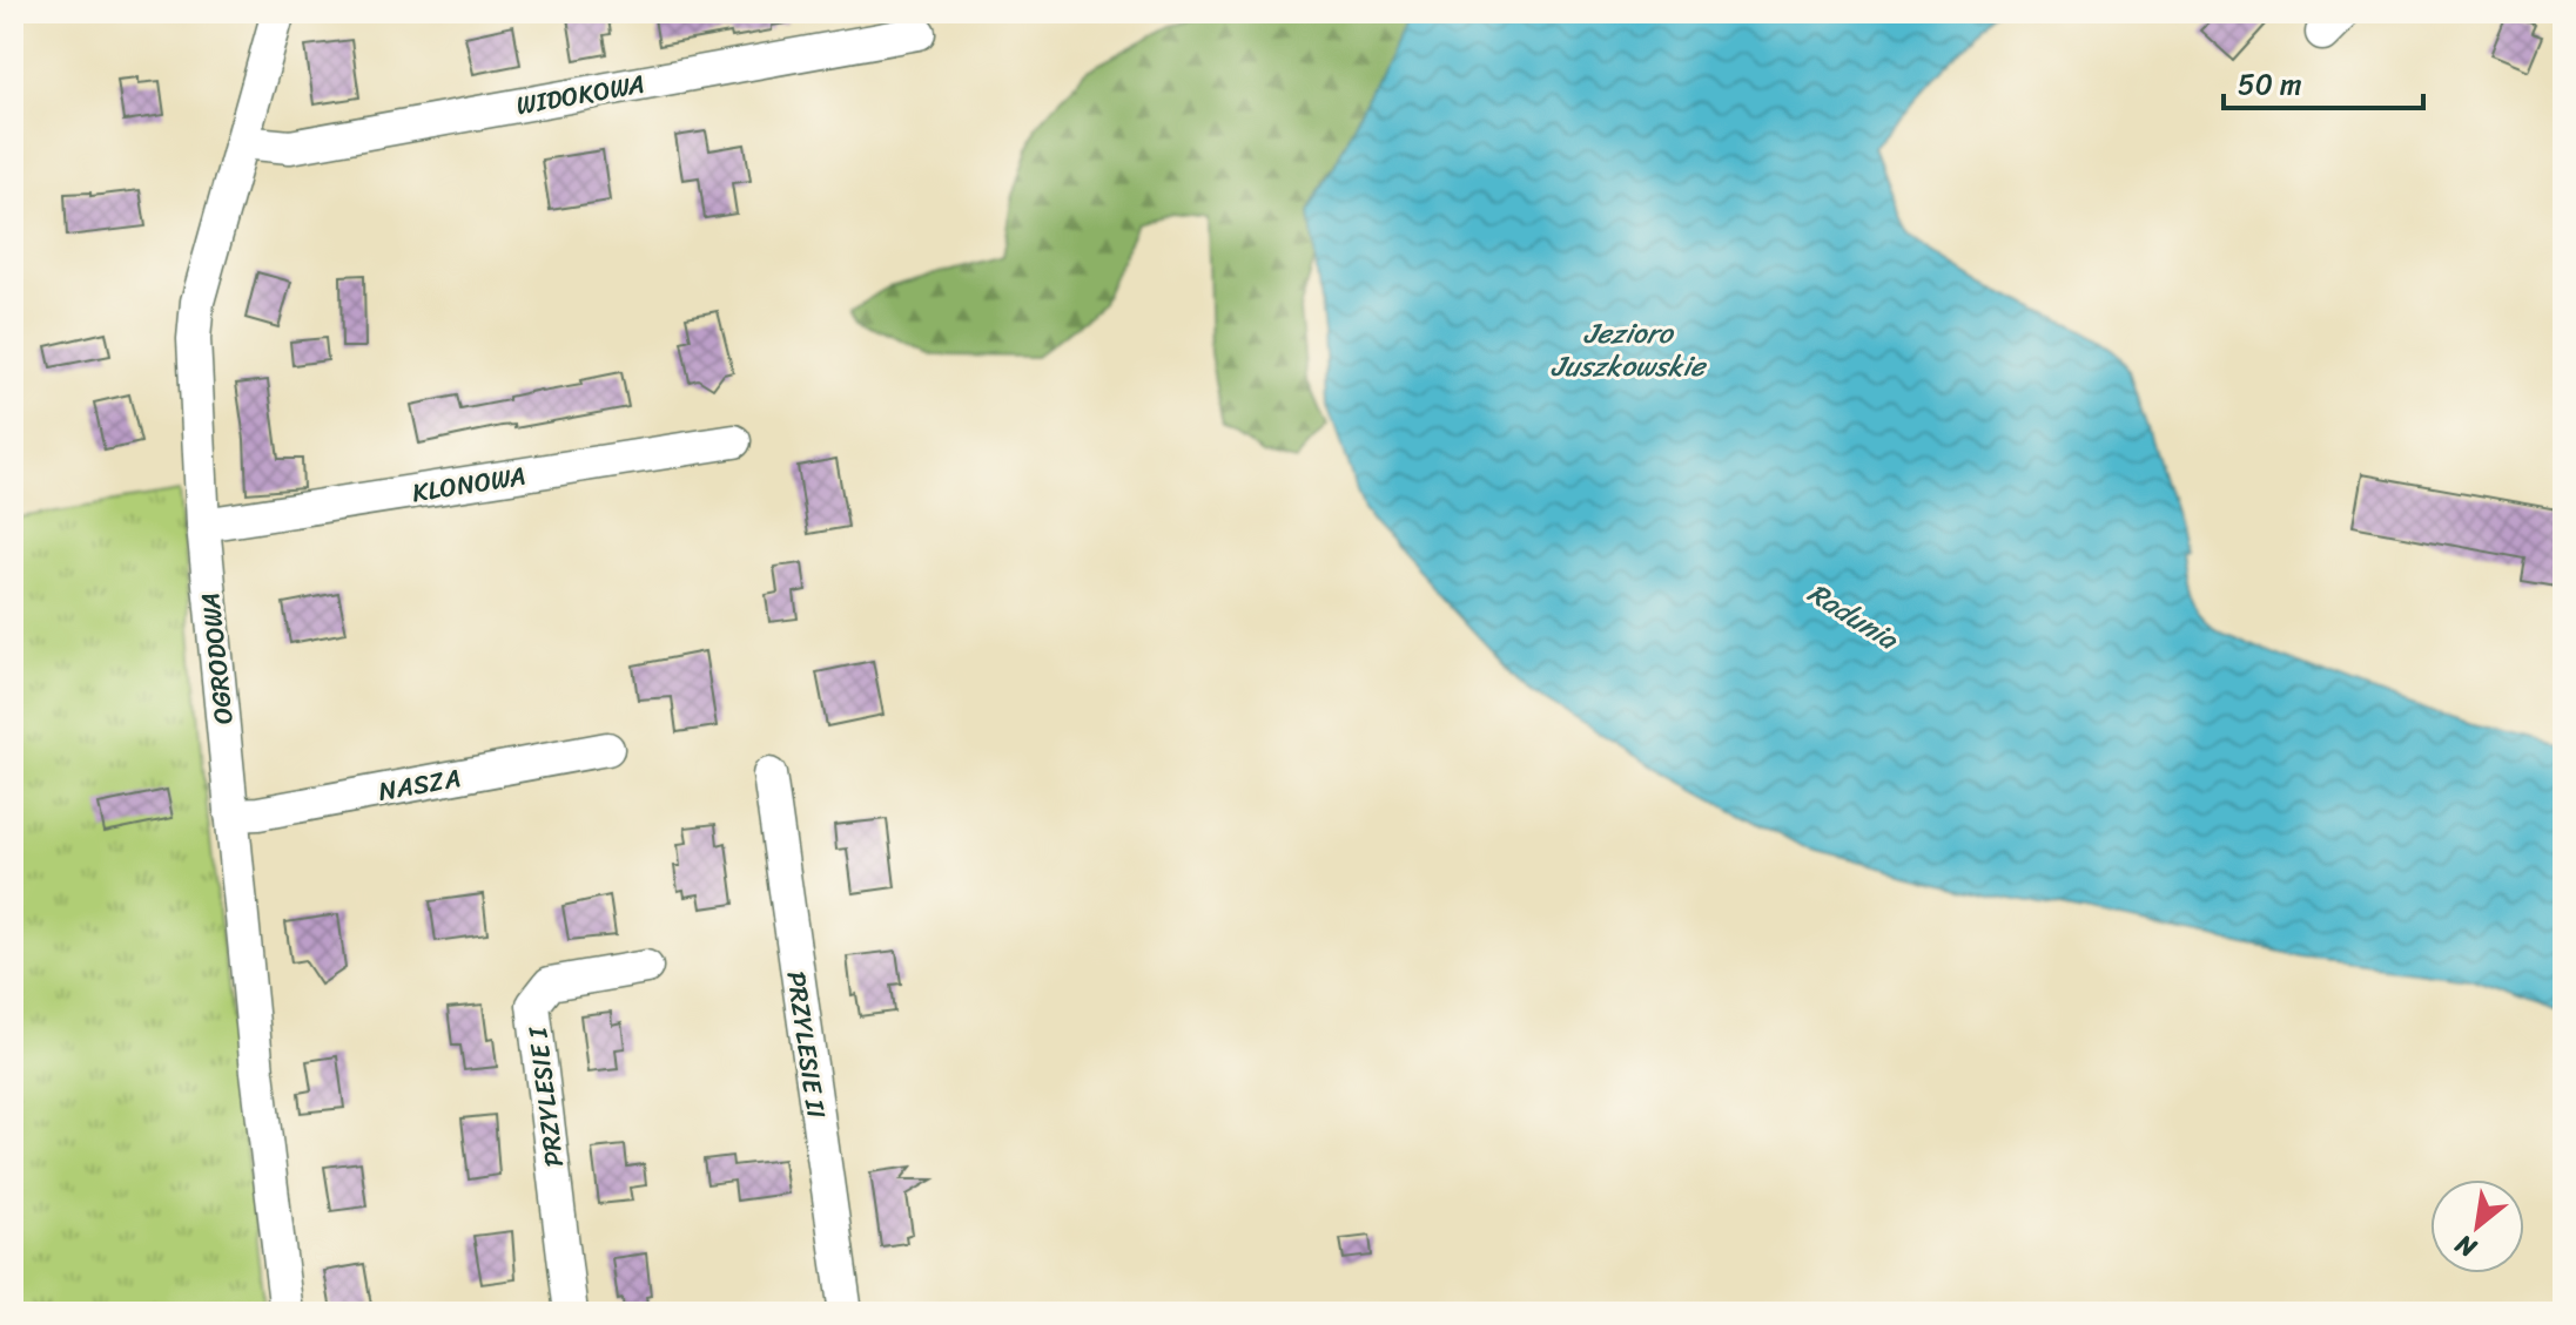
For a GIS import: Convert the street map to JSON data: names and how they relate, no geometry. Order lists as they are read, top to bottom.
{
  "streets": {
    "street": [
      "WIDOKOWA",
      "KLONOWA",
      "OGRODOWA",
      "NASZA",
      "PRZYLESIE II",
      "PRZYLESIE I"
    ]
  },
  "crossings": [
    ["WIDOKOWA", "OGRODOWA"],
    ["KLONOWA", "OGRODOWA"],
    ["OGRODOWA", "NASZA"]
  ],
  "water": ["Jezioro Juszkowskie", "Radunia"],
  "scale_bar": "50 m",
  "north": "bottom left"
}
